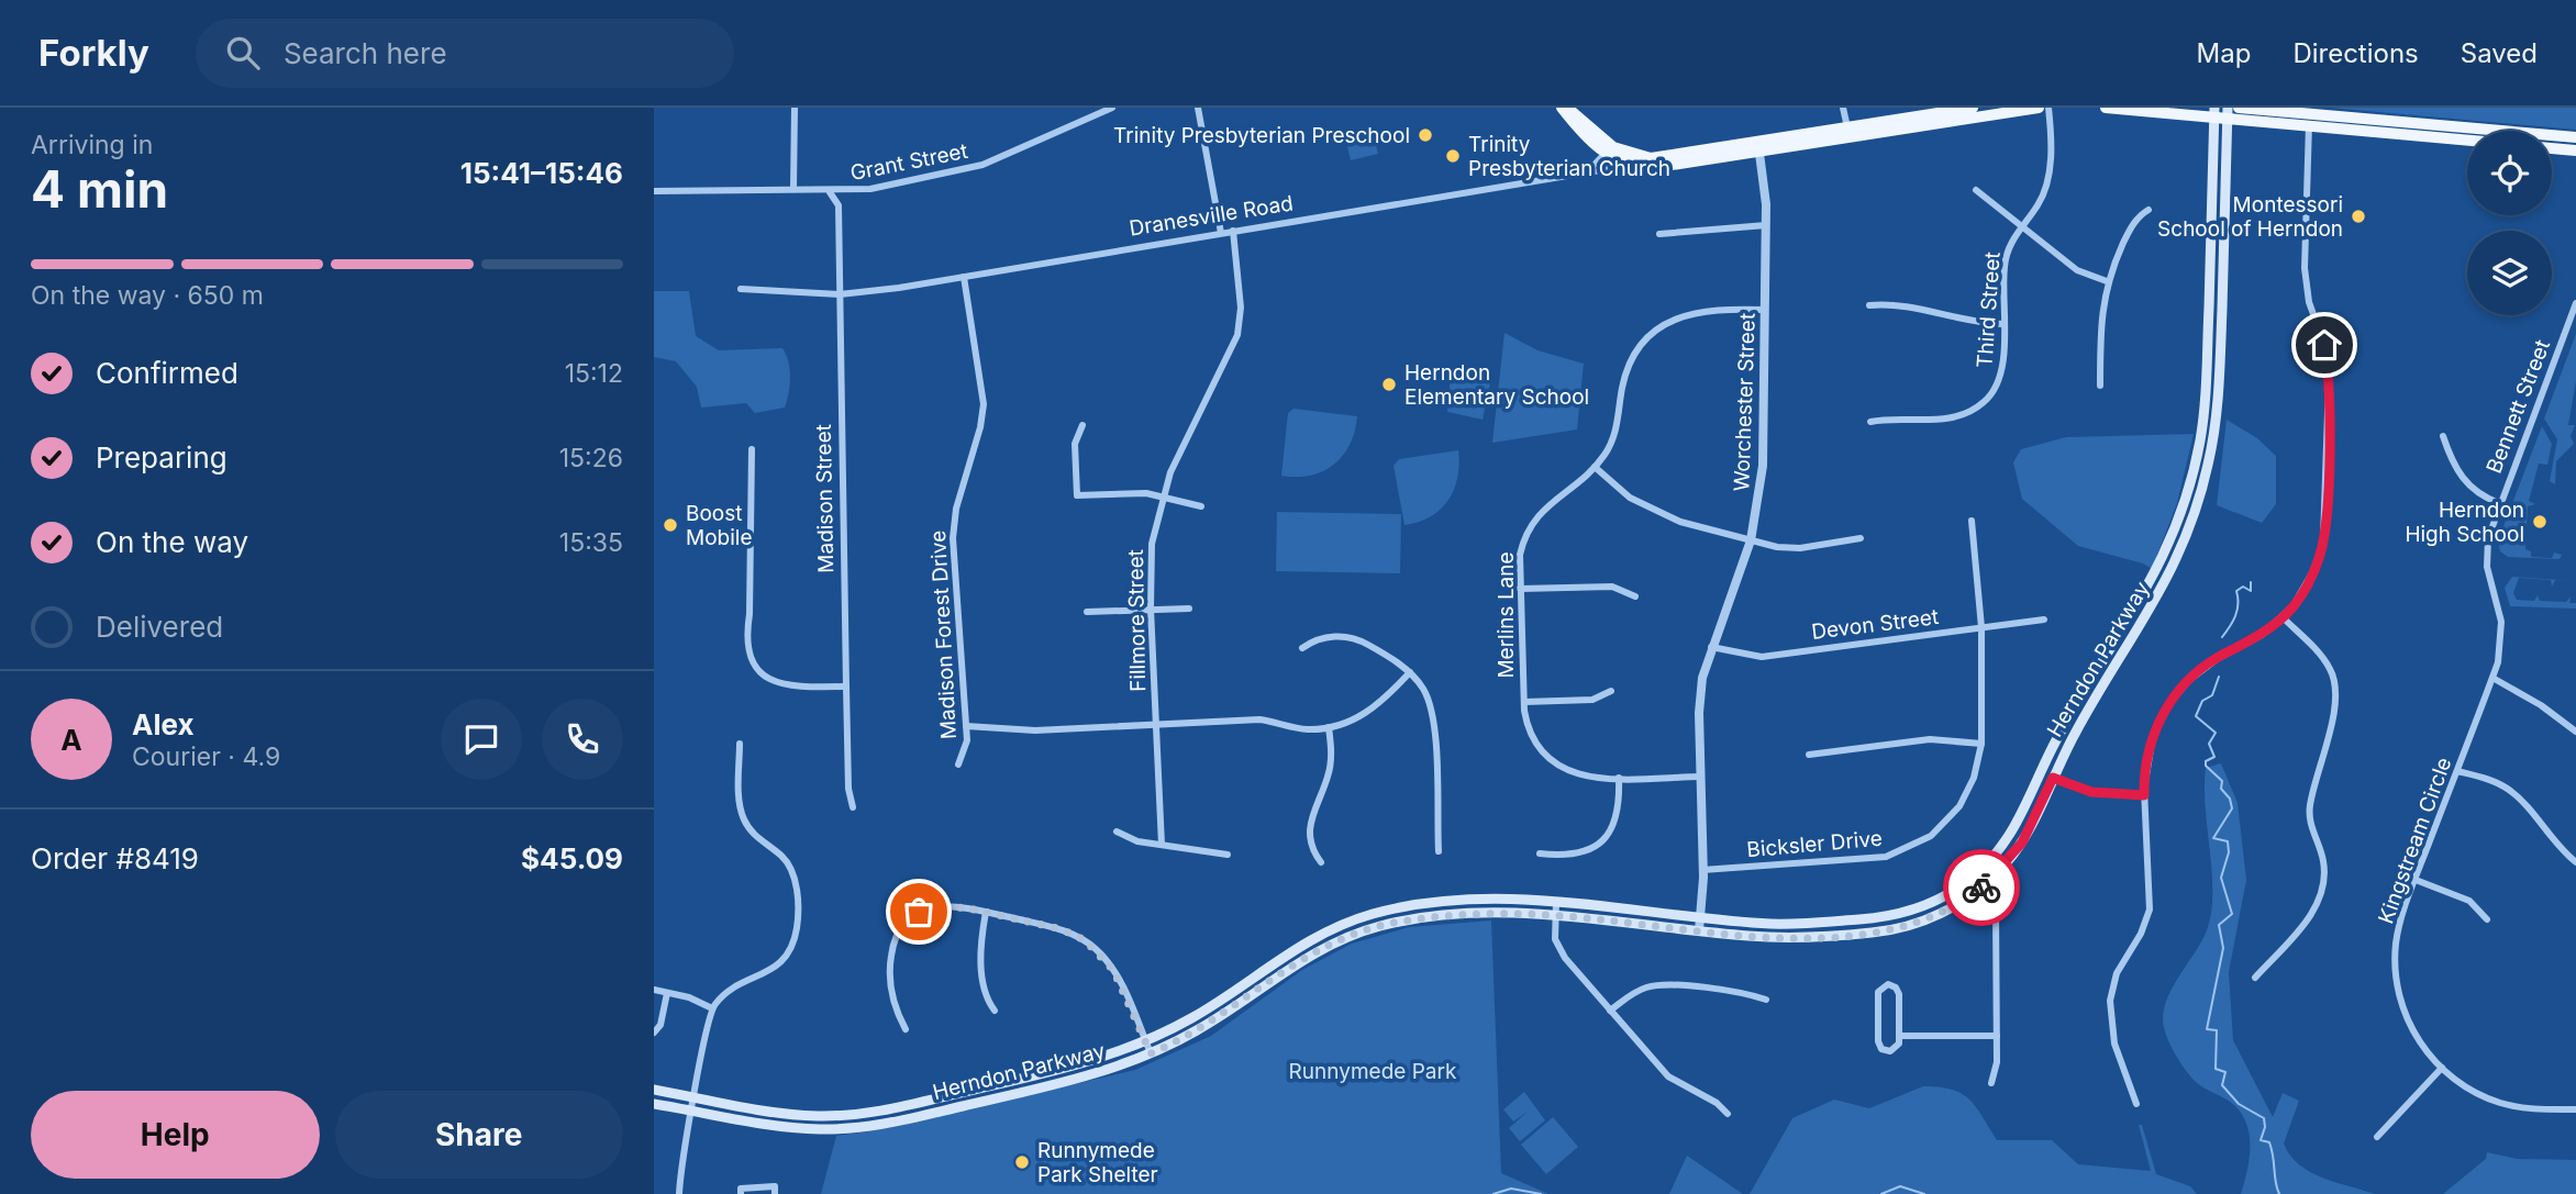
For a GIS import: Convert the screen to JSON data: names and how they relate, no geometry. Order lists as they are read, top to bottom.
{
  "streets": {
    "main road": ["Herndon Parkway"],
    "street": [
      "Grant Street",
      "Dranesville Road",
      "Third Street",
      "Worchester Street",
      "Bennett Street",
      "Madison Street",
      "Merlins Lane",
      "Fillmore Street",
      "Devon Street",
      "Madison Forest Drive",
      "Kingstream Circle",
      "Bicksler Drive"
    ]
  },
  "crossings": [
    ["Grant Street", "Madison Street"],
    ["Dranesville Road", "Madison Street"],
    ["Dranesville Road", "Fillmore Street"],
    ["Dranesville Road", "Madison Forest Drive"],
    ["Worchester Street", "Merlins Lane"],
    ["Worchester Street", "Devon Street"],
    ["Worchester Street", "Herndon Parkway"],
    ["Worchester Street", "Bicksler Drive"],
    ["Bennett Street", "Kingstream Circle"],
    ["Devon Street", "Bicksler Drive"]
  ],
  "parks": ["Runnymede Park"],
  "places": [
    "Trinity Presbyterian Preschool",
    "Trinity Presbyterian Church",
    "Montessori School of Herndon",
    "Herndon Elementary School",
    "Herndon High School",
    "Boost Mobile",
    "Runnymede Park Shelter"
  ],
  "page": {
    "header": "Forkly",
    "search": "Search here",
    "nav": ["Map", "Directions", "Saved"],
    "heading": ["4 min", "Arriving in", "15:41–15:46"],
    "panel": [
      "Alex",
      "Courier · 4.9",
      "Order #8419",
      "$45.09"
    ],
    "bar": "On the way · 650 m",
    "list": [
      ["Confirmed", "15:12"],
      ["Preparing", "15:26"],
      ["On the way", "15:35"],
      "Delivered"
    ],
    "round": "A",
    "buttons": ["Help", "Share"]
  }
}
